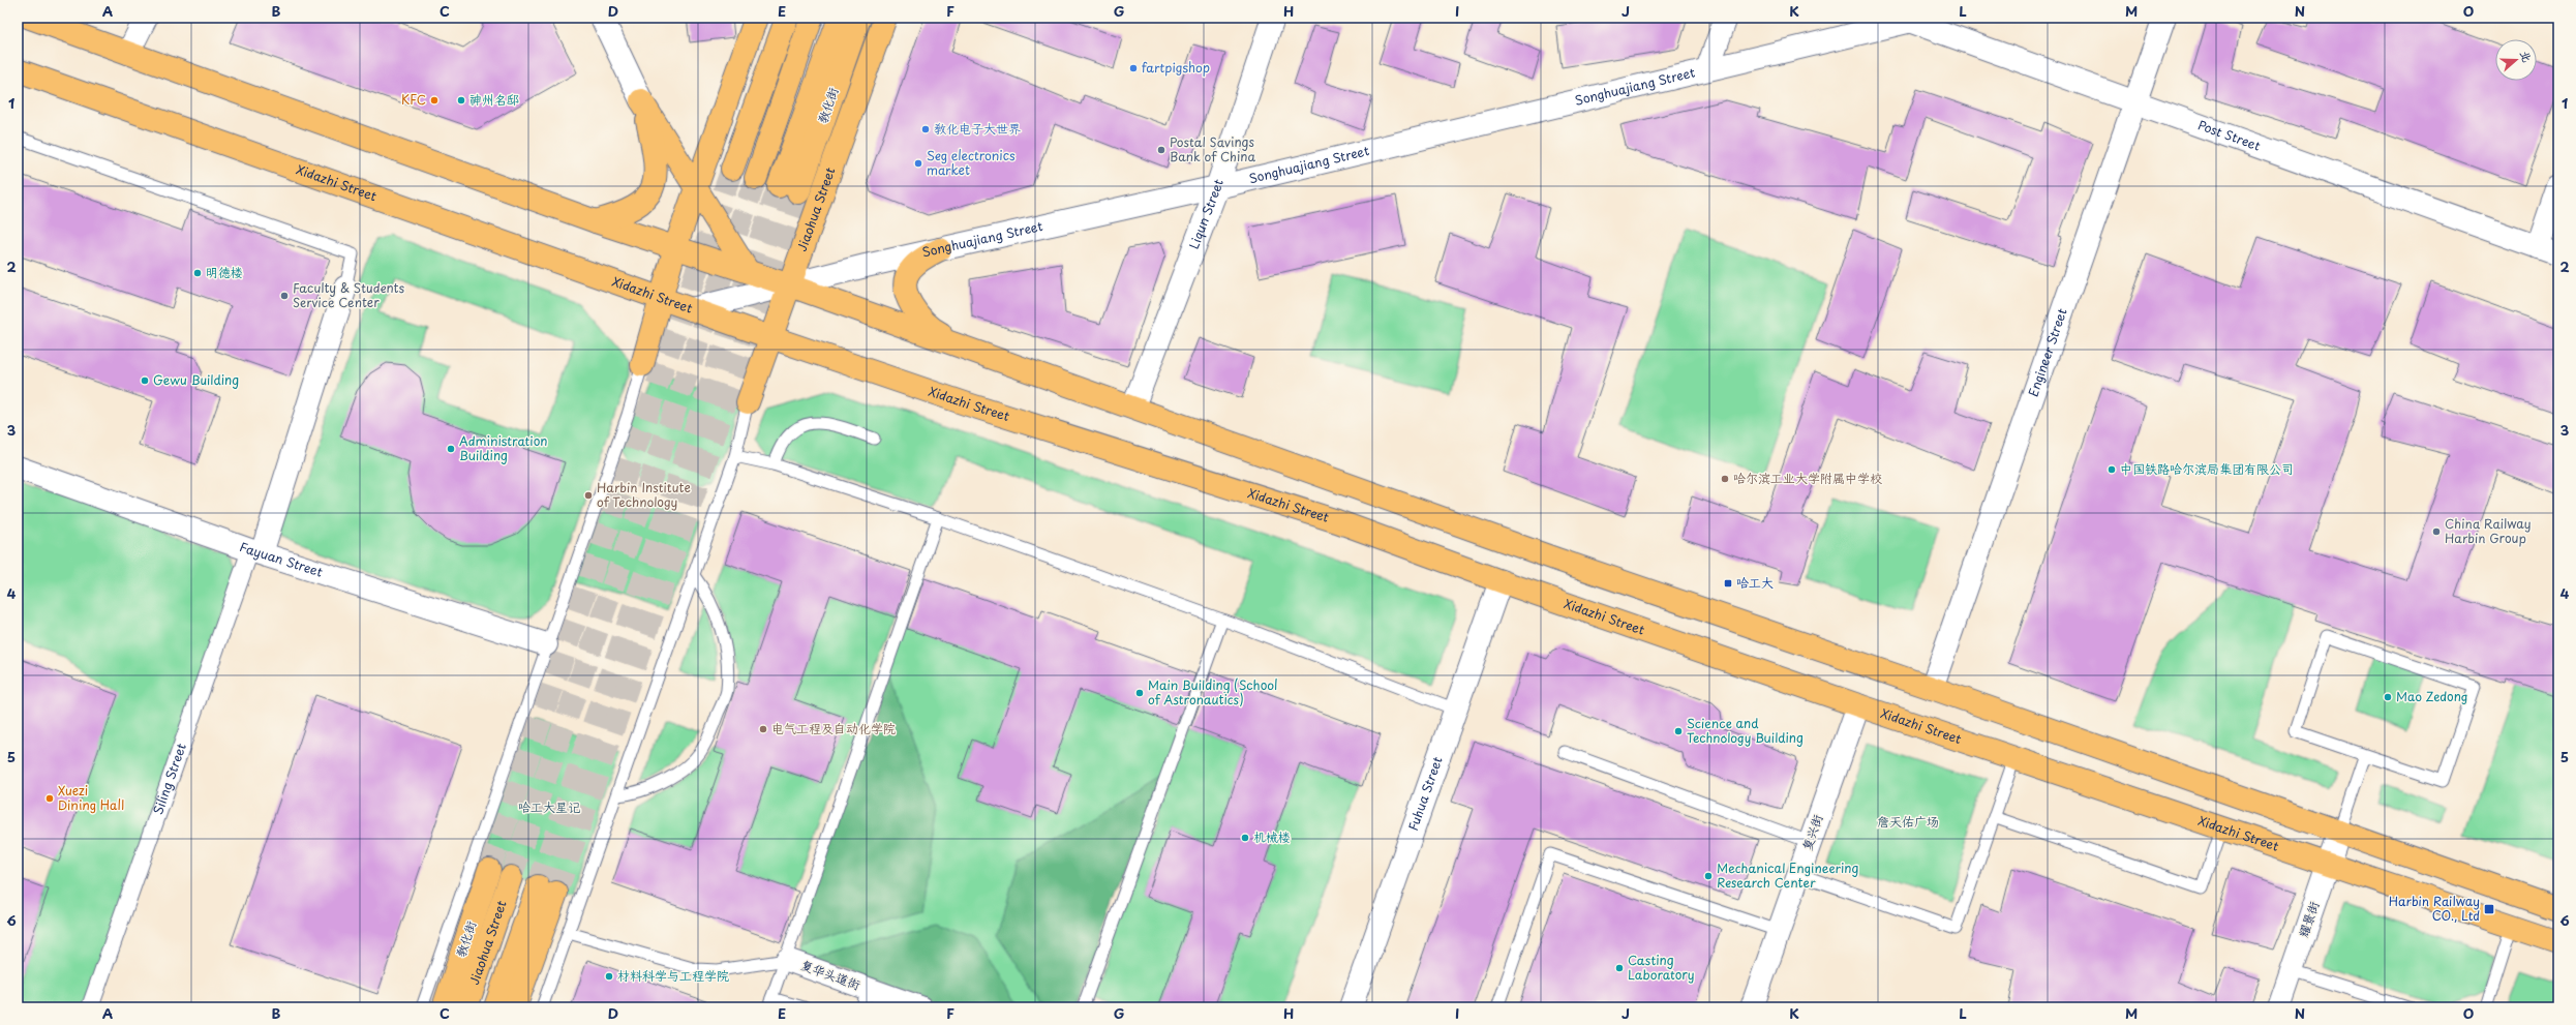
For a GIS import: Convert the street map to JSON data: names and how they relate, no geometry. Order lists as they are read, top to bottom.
{
  "streets": {
    "main road": ["教化街", "Xidazhi Street", "Jiaohua Street"],
    "street": [
      "Songhuajiang Street",
      "Post Street",
      "Liqun Street",
      "Engineer Street",
      "Fayuan Street",
      "Siling Street",
      "Fuhua Street",
      "复兴街",
      "耀景街",
      "复华头道街"
    ]
  },
  "crossings": [
    ["Songhuajiang Street", "Post Street"],
    ["Songhuajiang Street", "Xidazhi Street"],
    ["Songhuajiang Street", "Jiaohua Street"],
    ["Songhuajiang Street", "Liqun Street"],
    ["Post Street", "Engineer Street"],
    ["Xidazhi Street", "Jiaohua Street"],
    ["Xidazhi Street", "Fuhua Street"],
    ["Xidazhi Street", "复兴街"],
    ["Xidazhi Street", "耀景街"],
    ["Fayuan Street", "Siling Street"]
  ],
  "parks": ["哈工大星记", "詹天佑广场"],
  "places": {
    "other": [
      "fartpigshop",
      "KFC",
      "神州名邸",
      "教化电子大世界",
      "Postal Savings Bank of China",
      "Seg electronics market",
      "明德楼",
      "Faculty & Students Service Center",
      "Gewu Building",
      "Administration Building",
      "中国铁路哈尔滨局集团有限公司",
      "哈尔滨工业大学附属中学校",
      "Harbin Institute of Technology",
      "China Railway Harbin Group",
      "Main Building (School of Astronautics)",
      "Mao Zedong",
      "电气工程及自动化学院",
      "Science and Technology Building",
      "Xuezi Dining Hall",
      "机械楼",
      "Mechanical Engineering Research Center",
      "Casting Laboratory",
      "材料科学与工程学院"
    ],
    "transit": ["哈工大", "Harbin Railway CO., Ltd"]
  },
  "north": "right",
  "grid": {
    "columns": [
      "A",
      "B",
      "C",
      "D",
      "E",
      "F",
      "G",
      "H",
      "I",
      "J",
      "K",
      "L",
      "M",
      "N",
      "O"
    ],
    "rows": [
      "1",
      "2",
      "3",
      "4",
      "5",
      "6"
    ]
  }
}
